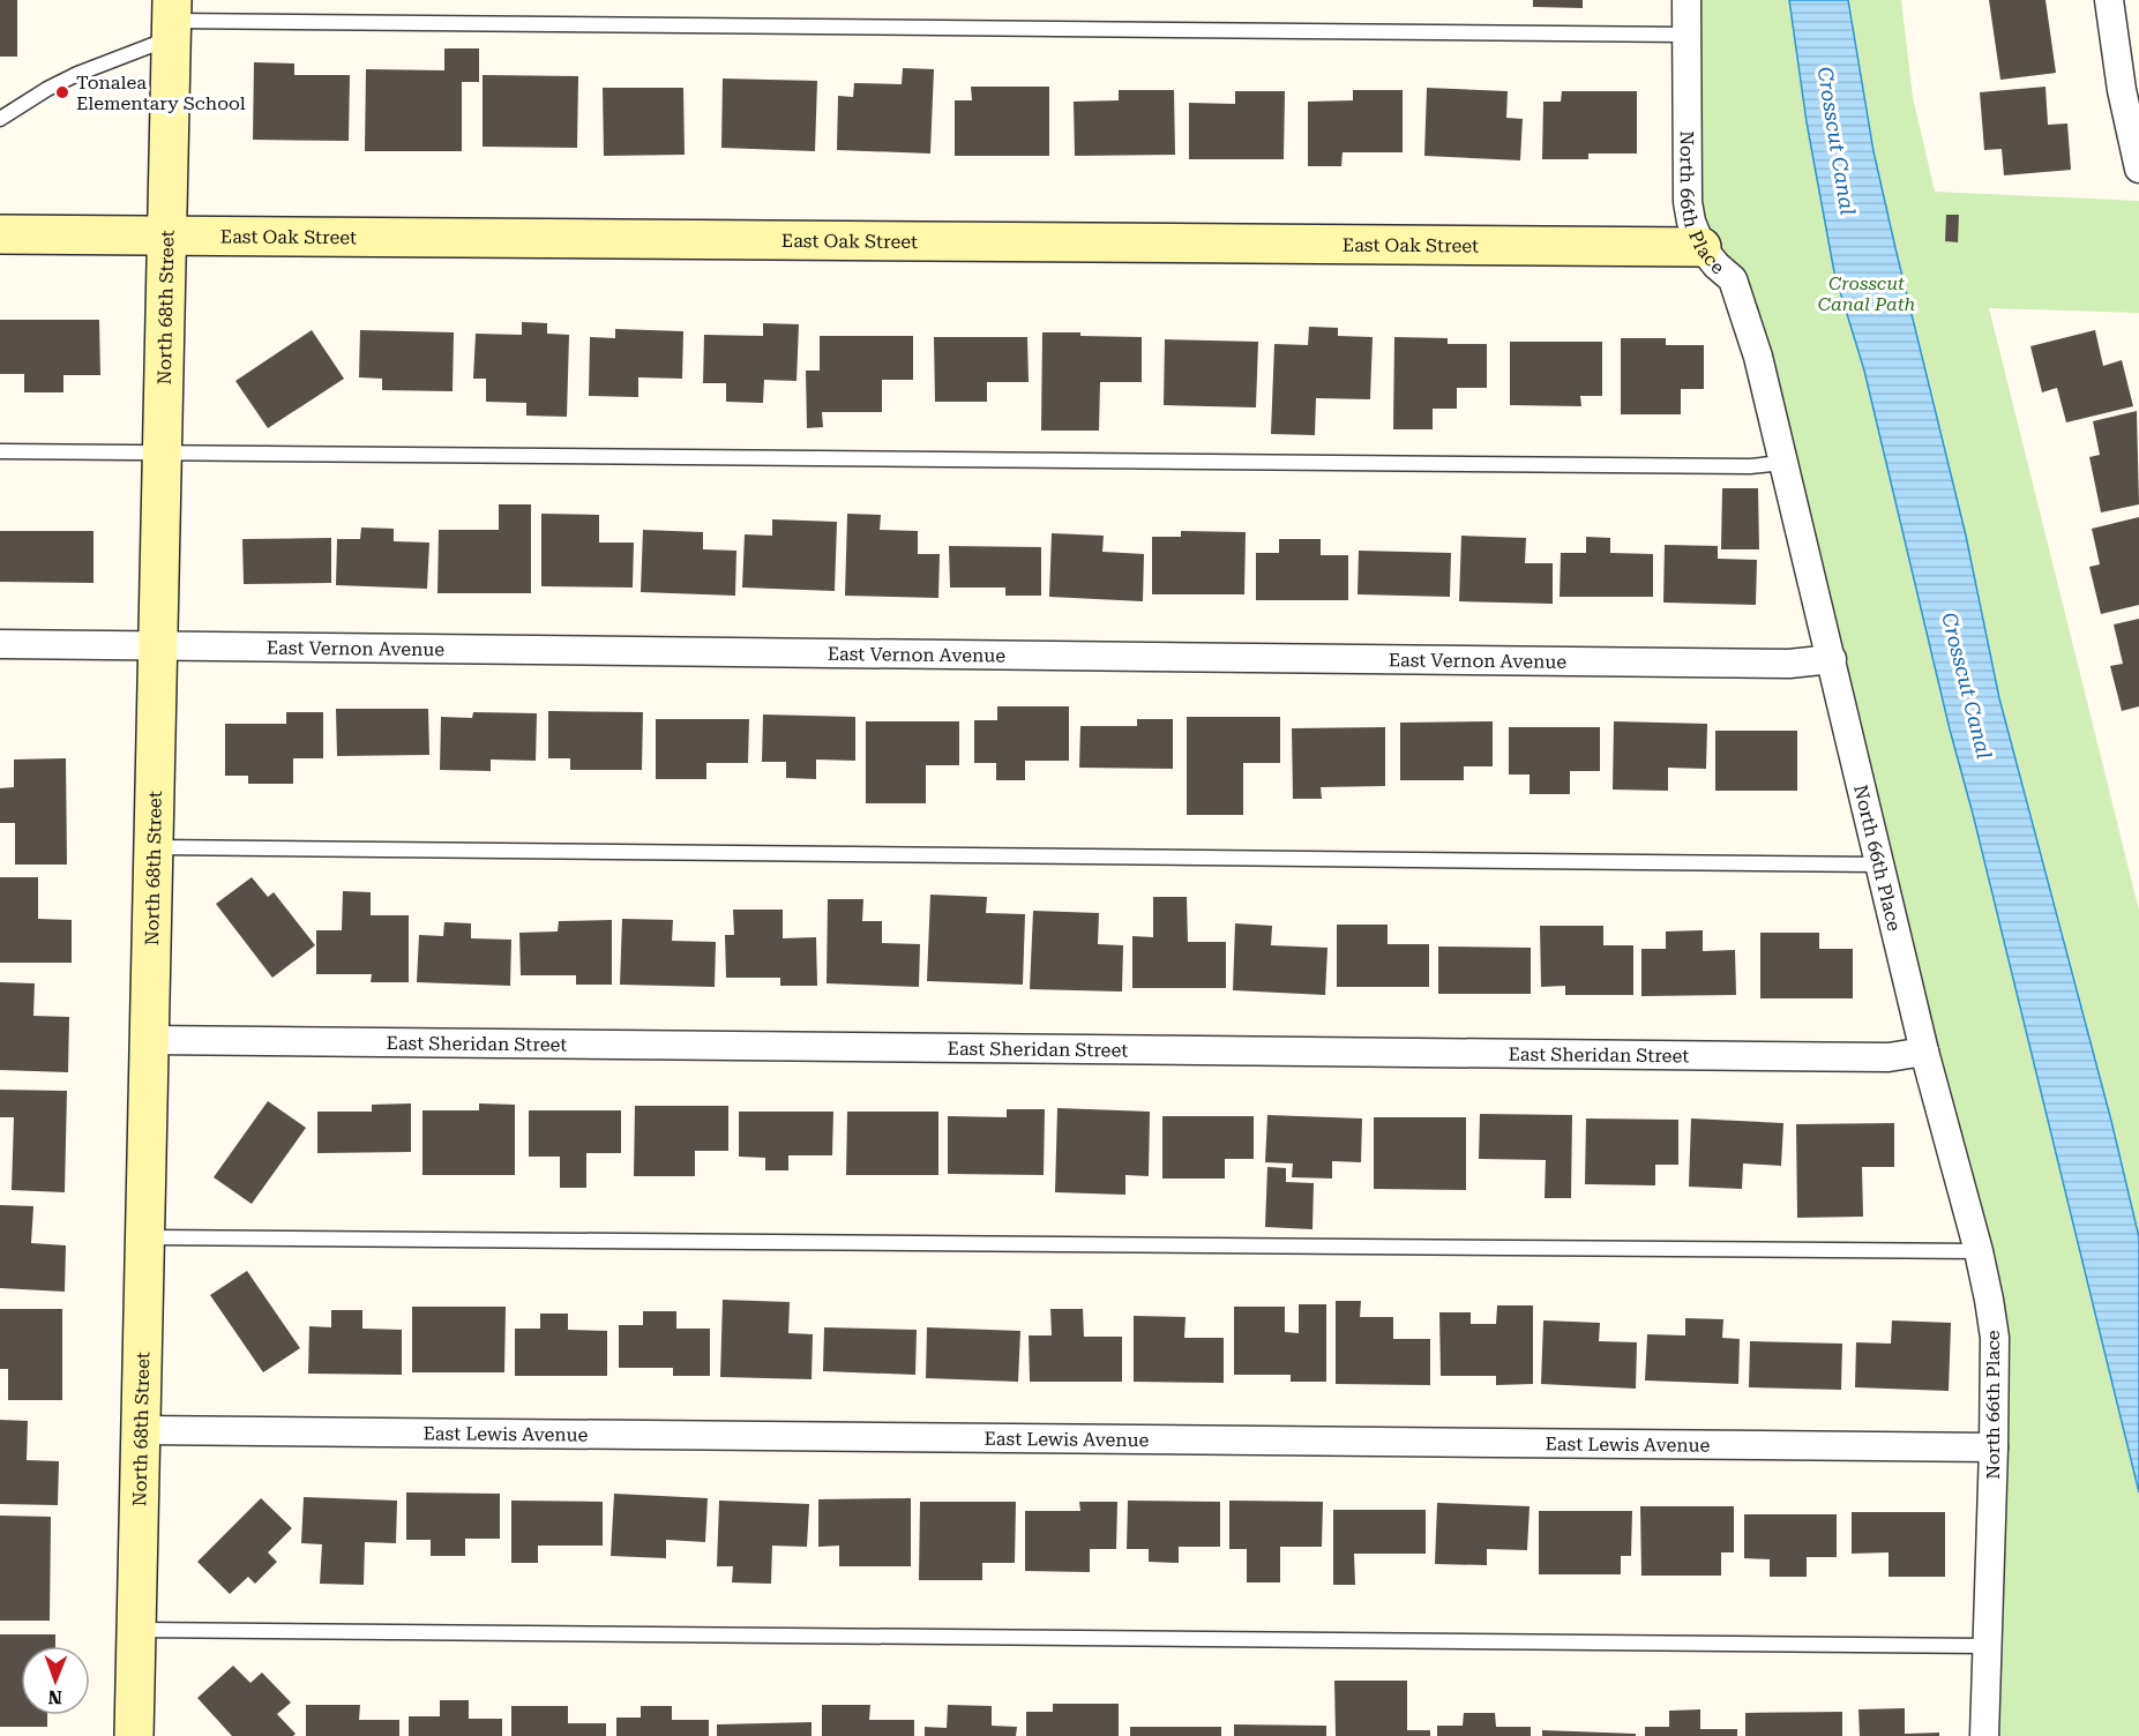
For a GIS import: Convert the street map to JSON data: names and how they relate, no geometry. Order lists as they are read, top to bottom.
{
  "streets": {
    "street": [
      "North 66th Place",
      "East Oak Street",
      "North 68th Street",
      "East Vernon Avenue",
      "East Sheridan Street",
      "East Lewis Avenue"
    ]
  },
  "crossings": [
    ["North 66th Place", "East Oak Street"],
    ["North 66th Place", "East Vernon Avenue"],
    ["North 66th Place", "East Sheridan Street"],
    ["North 66th Place", "East Lewis Avenue"],
    ["East Oak Street", "North 68th Street"],
    ["North 68th Street", "East Vernon Avenue"],
    ["North 68th Street", "East Sheridan Street"],
    ["North 68th Street", "East Lewis Avenue"]
  ],
  "water": ["Crosscut Canal"],
  "parks": ["Crosscut Canal Path"],
  "places": ["Tonalea Elementary School"],
  "north": "bottom"
}
